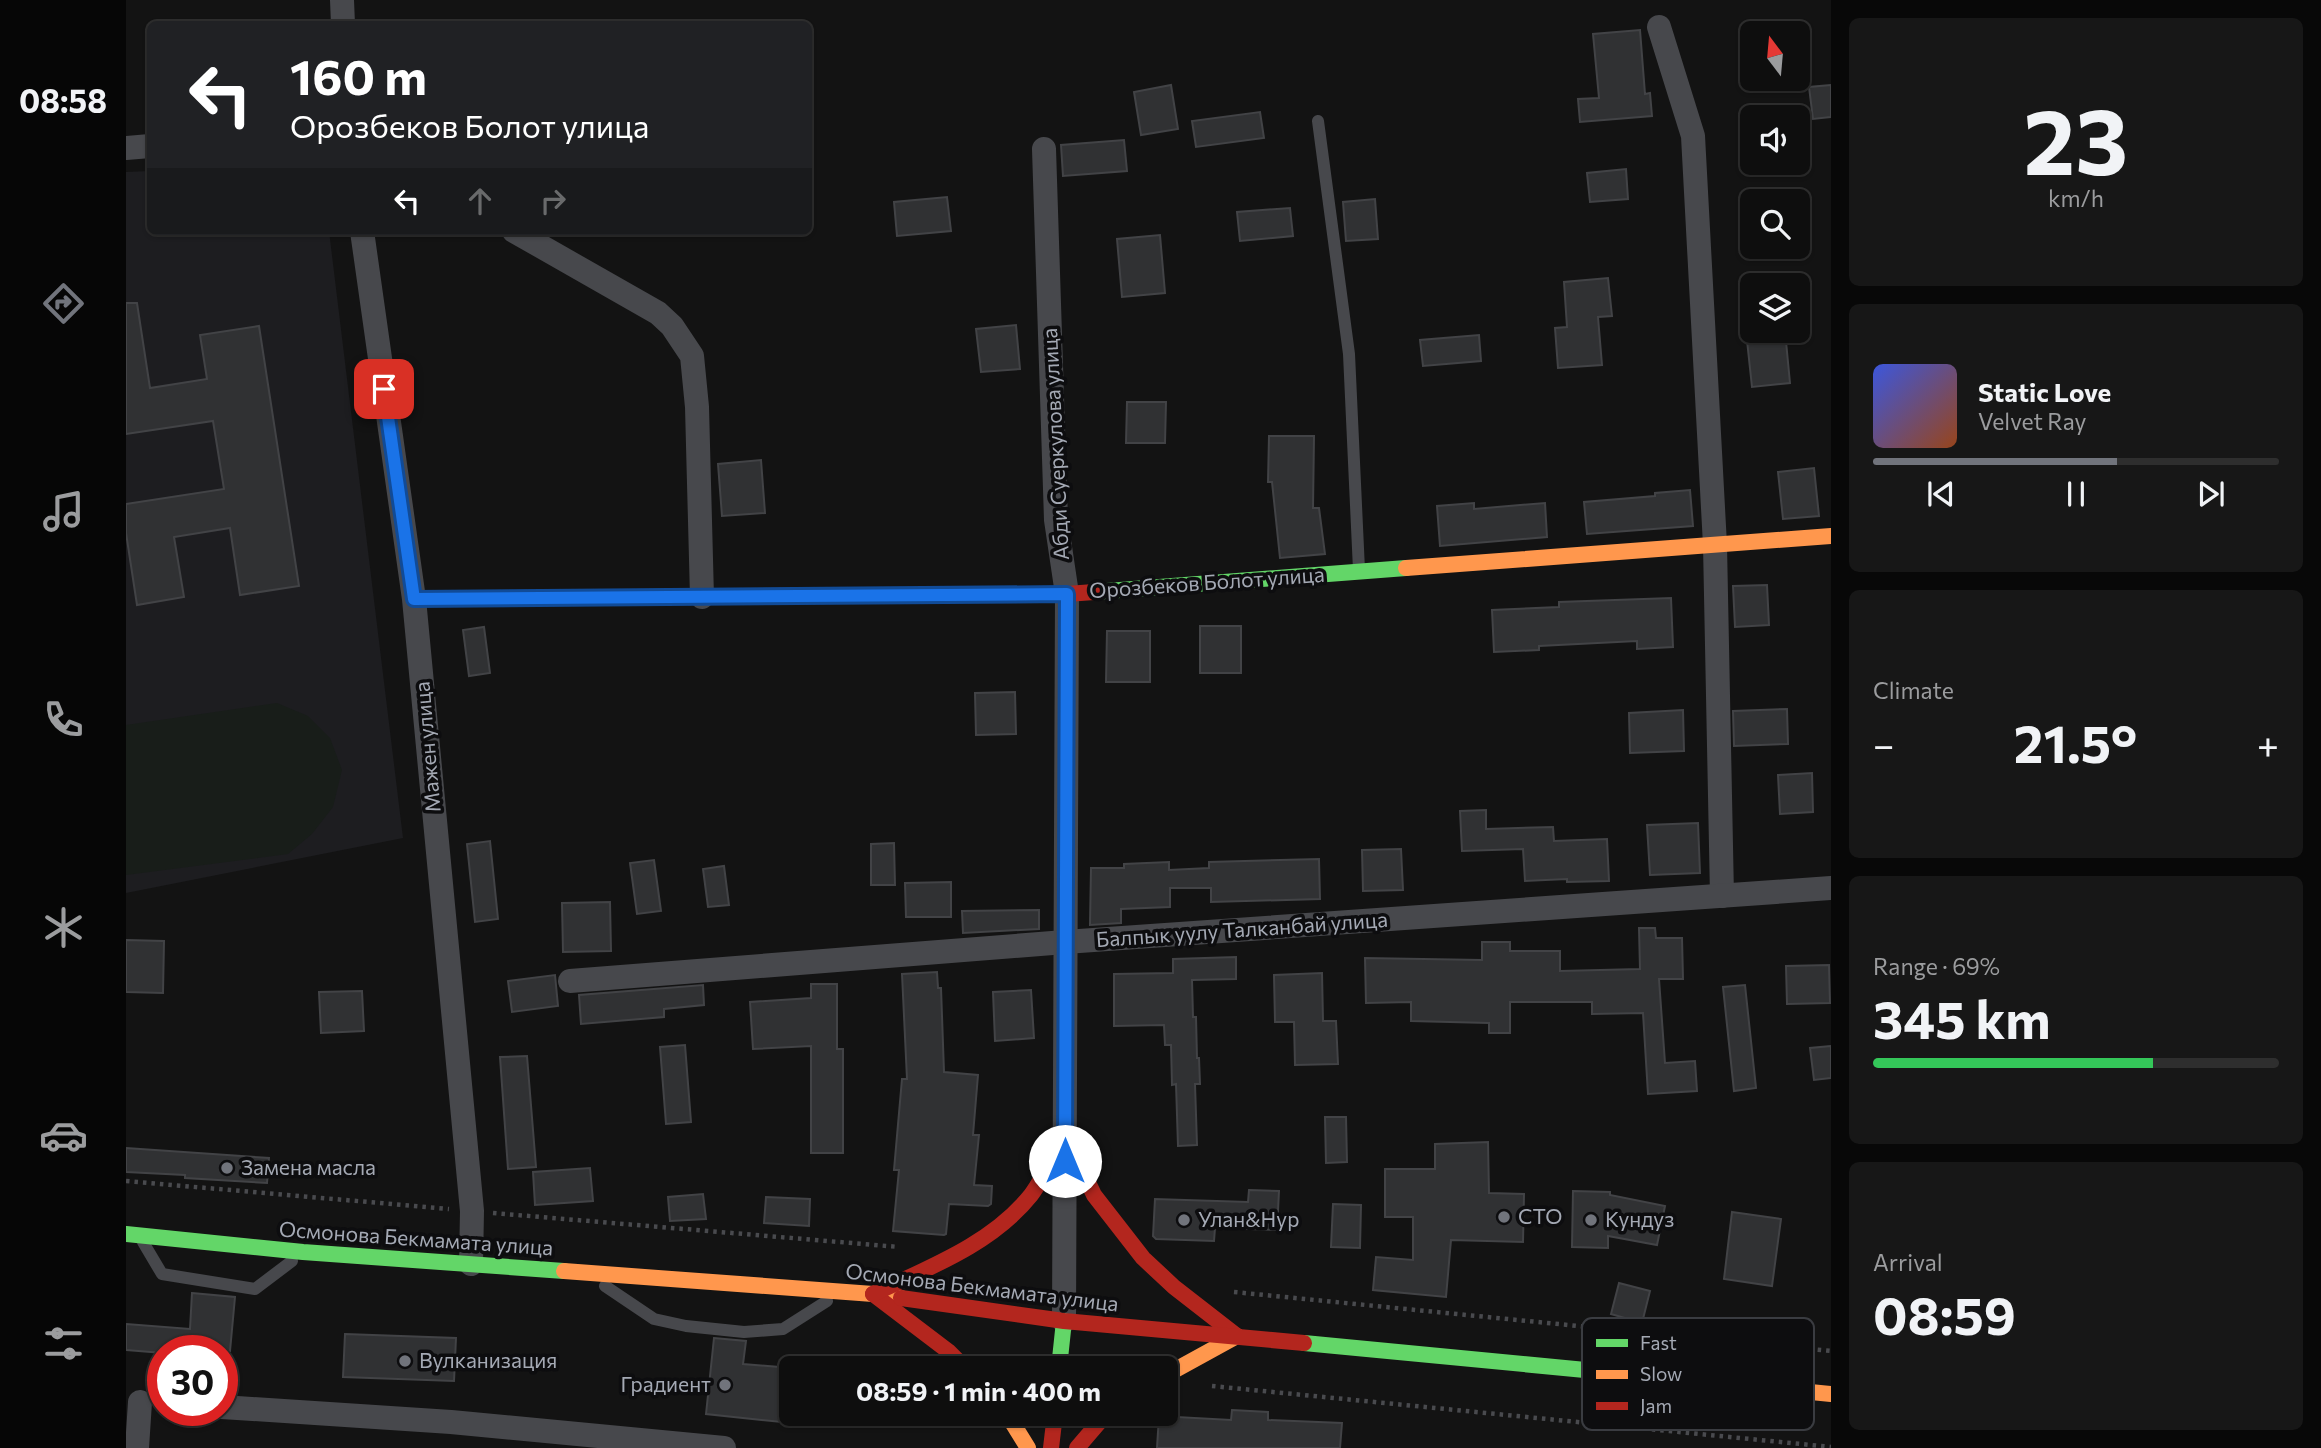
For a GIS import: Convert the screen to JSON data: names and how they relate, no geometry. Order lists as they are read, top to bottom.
{
  "streets": {
    "main road": ["Абди Суеркулова улица", "Орозбеков Болот улица", "Осмонова Бекмамата улица"],
    "street": ["Мажен улица", "Балпык уулу Талканбай улица"]
  },
  "crossings": [
    ["Абди Суеркулова улица", "Орозбеков Болот улица"],
    ["Абди Суеркулова улица", "Балпык уулу Талканбай улица"],
    ["Абди Суеркулова улица", "Осмонова Бекмамата улица"],
    ["Орозбеков Болот улица", "Мажен улица"],
    ["Мажен улица", "Осмонова Бекмамата улица"]
  ],
  "places": [
    "Замена масла",
    "СТО",
    "Улан&Нур",
    "Кундуз",
    "Вулканизация",
    "Градиент"
  ],
  "legend": ["Fast", "Slow", "Jam"],
  "north": "top",
  "page": {
    "tabs": "08:58",
    "tile": [
      ["23", "km/h"],
      "Climate",
      ["Range · 69%", "345 km"],
      ["Arrival", "08:59"]
    ],
    "turn": ["160 m", "Орозбеков Болот улица"],
    "song": ["Static Love", "Velvet Ray"],
    "heat": ["−", "21.5°", "+"],
    "limit": "30",
    "trip": "08:59 · 1 min · 400 m"
  }
}
